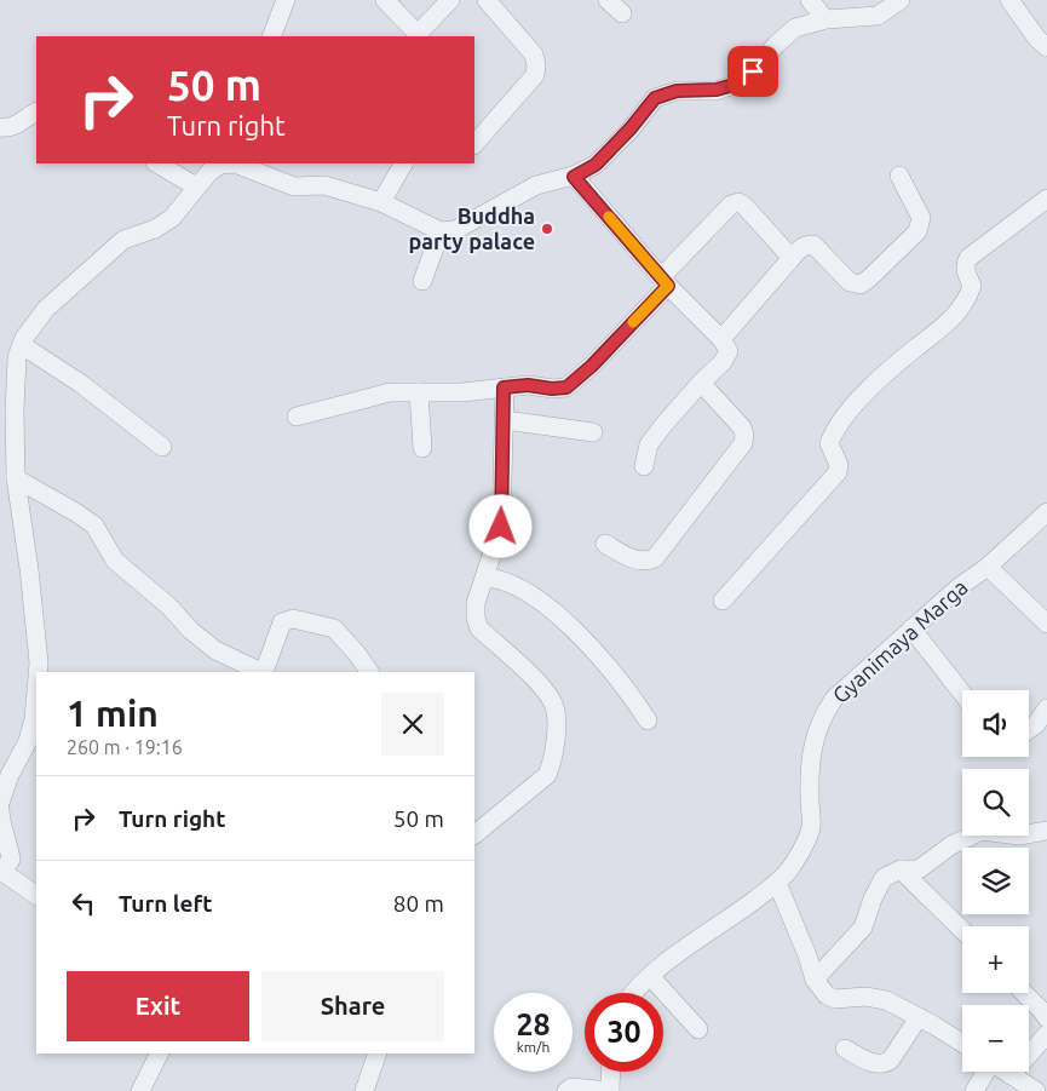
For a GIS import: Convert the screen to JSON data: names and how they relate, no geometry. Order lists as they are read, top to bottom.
{
  "streets": {
    "street": ["Gyanimaya Marga"]
  },
  "places": ["Buddha party palace"],
  "page": {
    "turn": ["50 m", "Turn right"],
    "heading": ["1 min", "260 m · 19:16"],
    "map_buttons": ["+", "−"],
    "list": [
      {
        "name": "Turn right",
        "value": "50 m"
      },
      {
        "name": "Turn left",
        "value": "80 m"
      }
    ],
    "buttons": ["Exit", "Share"],
    "speed": "28 km/h",
    "limit": "30"
  }
}
